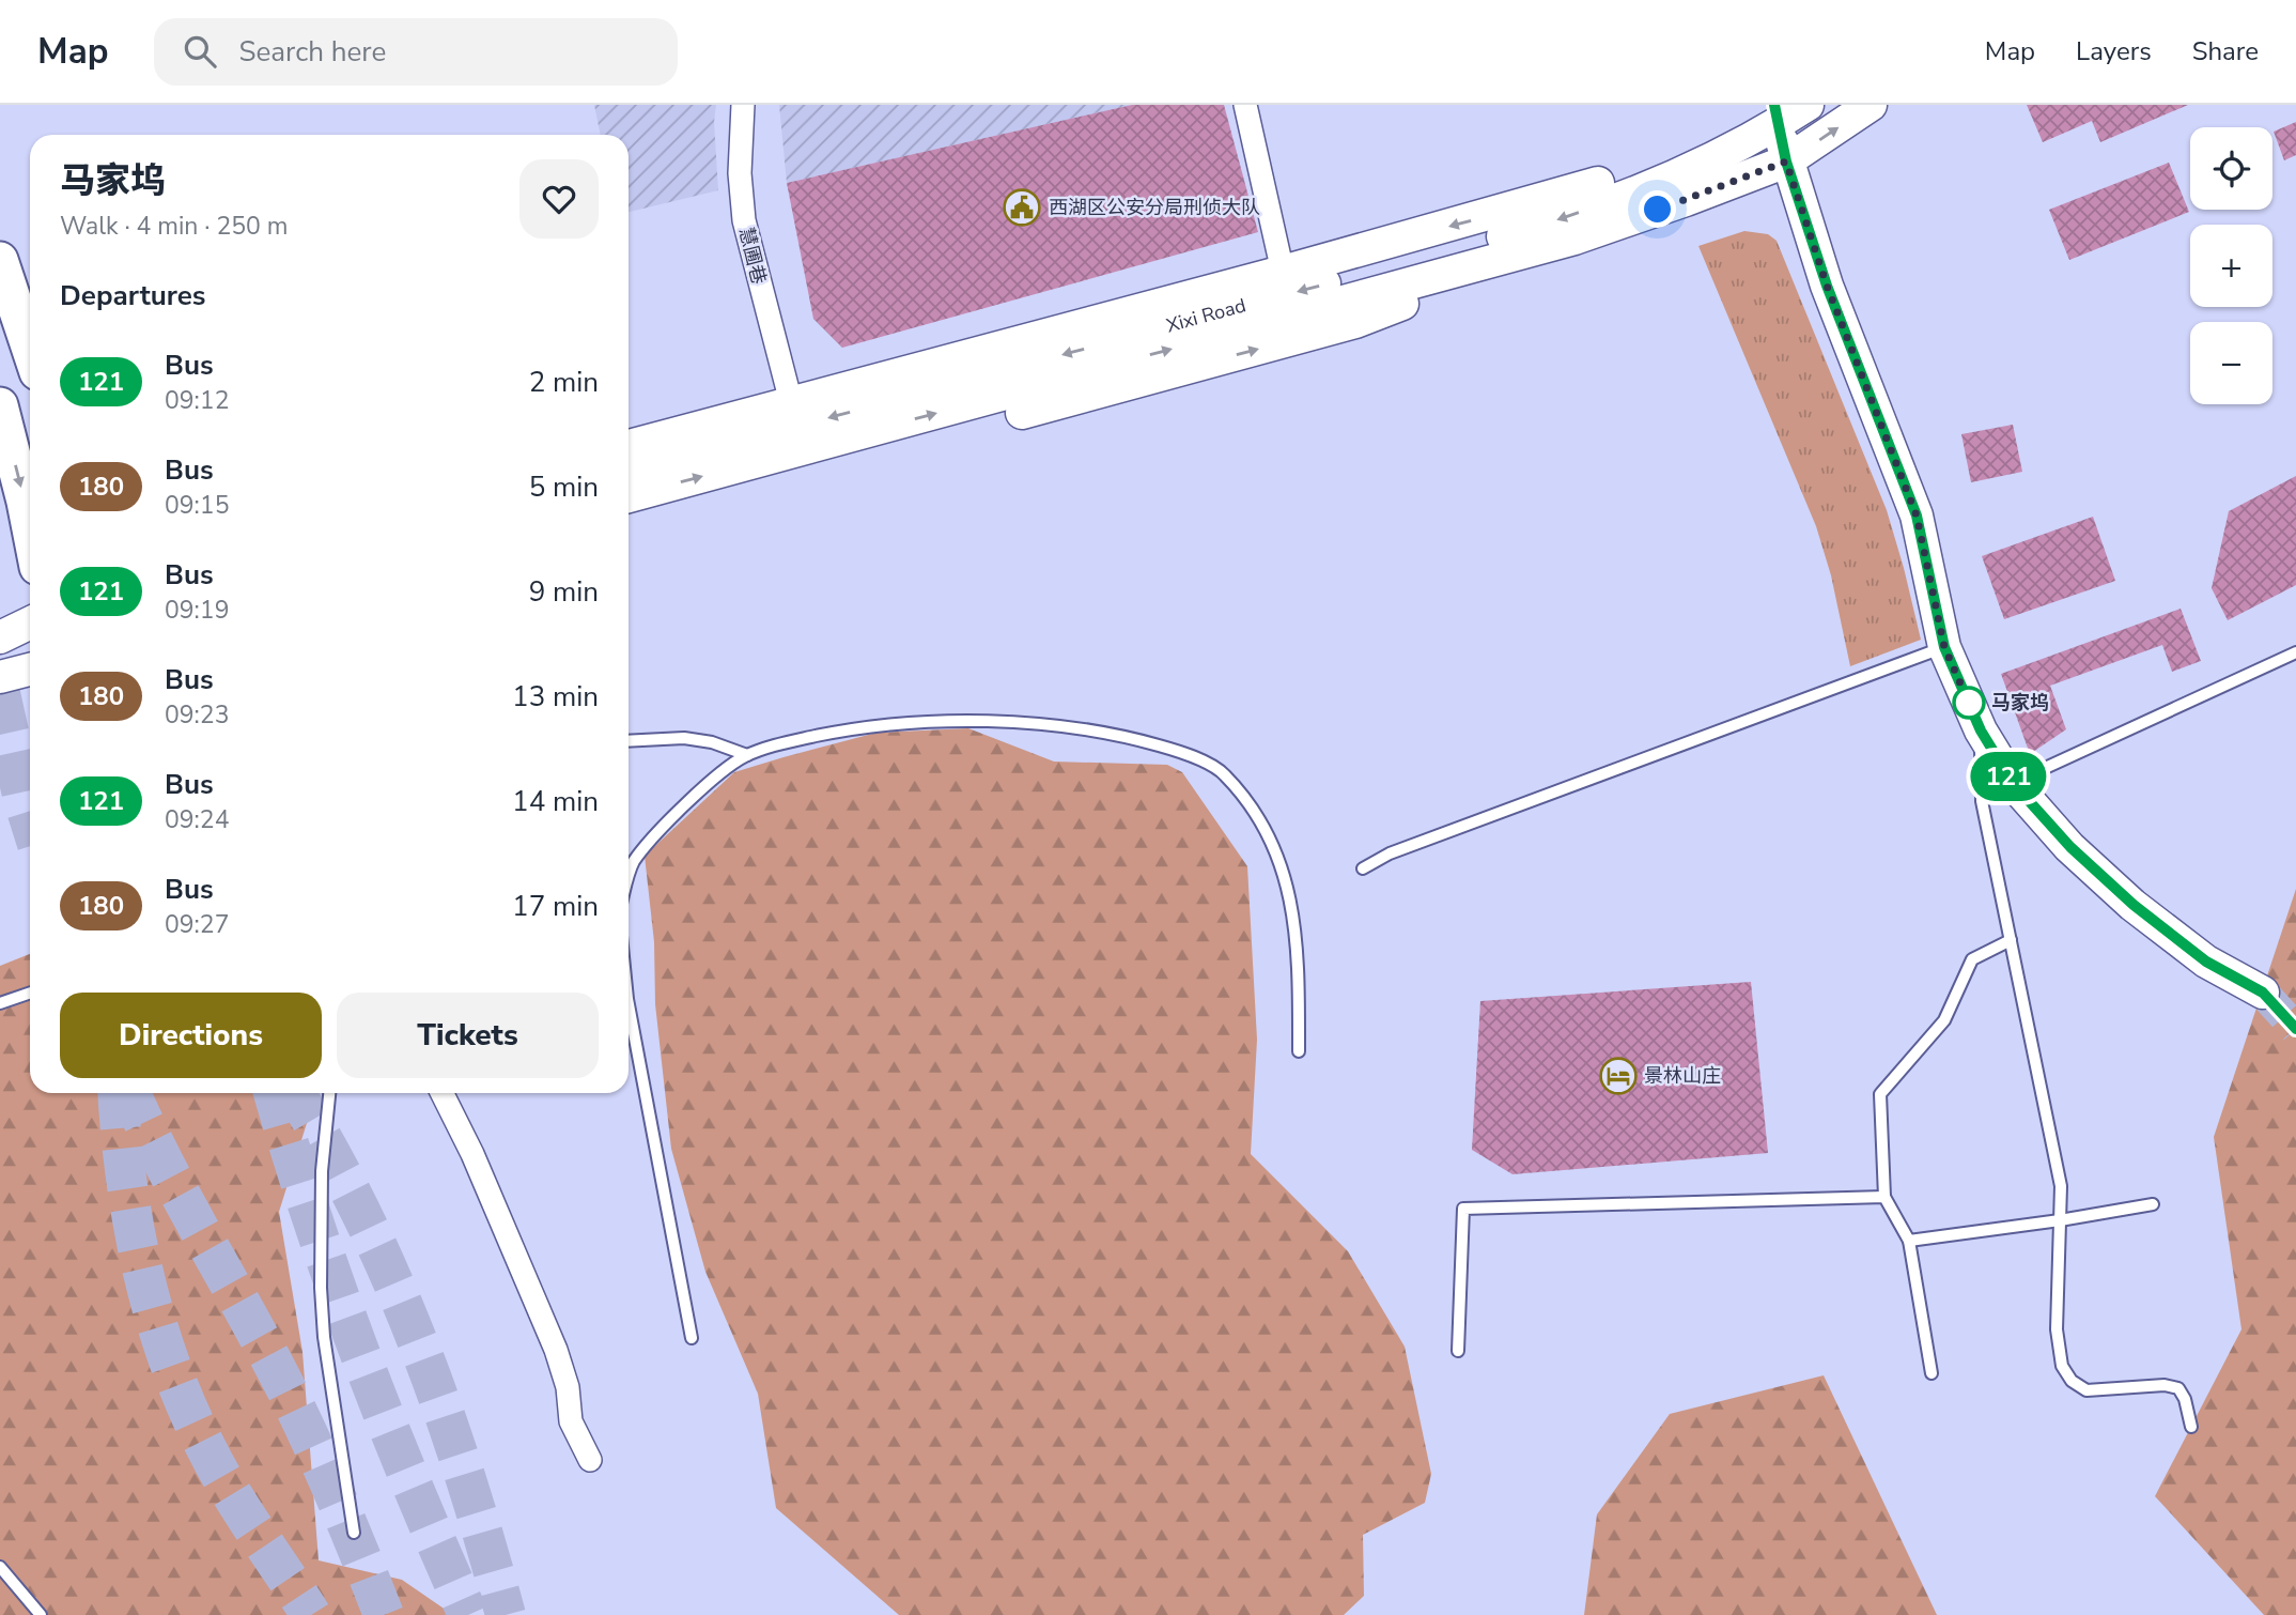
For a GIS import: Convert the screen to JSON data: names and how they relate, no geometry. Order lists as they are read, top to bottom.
{
  "streets": {
    "main road": ["Xixi Road"],
    "street": ["慧圃巷"]
  },
  "crossings": [
    ["慧圃巷", "Xixi Road"]
  ],
  "places": {
    "public building": ["西湖区公安分局刑侦大队"],
    "other": ["马家坞"],
    "hotel": ["景林山庄"]
  },
  "lines": ["bus line 121"],
  "page": {
    "header": "Map",
    "search": "Search here",
    "nav": ["Map", "Layers", "Share"],
    "on_map": "121",
    "map_buttons": ["+", "−"],
    "heading": [
      ["马家坞", "Walk · 4 min · 250 m"],
      "Departures"
    ],
    "list": [
      {
        "mark": "121",
        "name": "Bus",
        "note": "09:12",
        "value": "2 min"
      },
      {
        "mark": "180",
        "name": "Bus",
        "note": "09:15",
        "value": "5 min"
      },
      {
        "mark": "121",
        "name": "Bus",
        "note": "09:19",
        "value": "9 min"
      },
      {
        "mark": "180",
        "name": "Bus",
        "note": "09:23",
        "value": "13 min"
      },
      {
        "mark": "121",
        "name": "Bus",
        "note": "09:24",
        "value": "14 min"
      },
      {
        "mark": "180",
        "name": "Bus",
        "note": "09:27",
        "value": "17 min"
      }
    ],
    "buttons": ["Directions", "Tickets"]
  }
}
